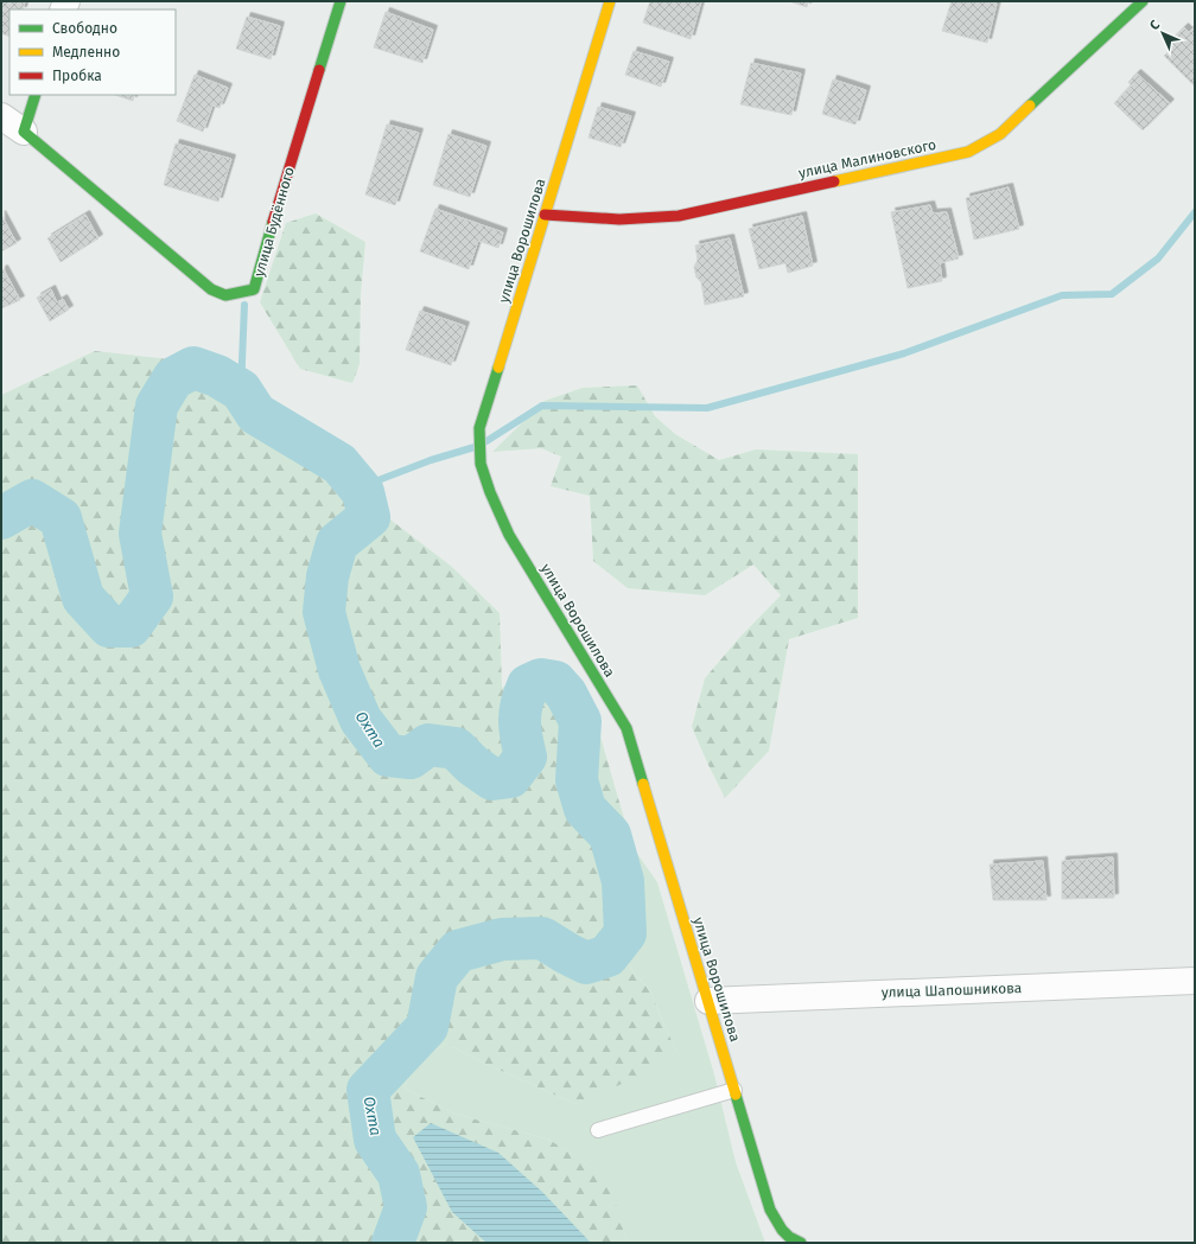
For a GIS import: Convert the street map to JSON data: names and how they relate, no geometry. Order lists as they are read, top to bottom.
{
  "streets": {
    "street": [
      "улица Малиновского",
      "улица Будённого",
      "улица Ворошилова",
      "улица Шапошникова"
    ]
  },
  "crossings": [
    ["улица Малиновского", "улица Ворошилова"],
    ["улица Ворошилова", "улица Шапошникова"]
  ],
  "water": ["Охта"],
  "legend": ["Свободно", "Медленно", "Пробка"],
  "north": "top left"
}
